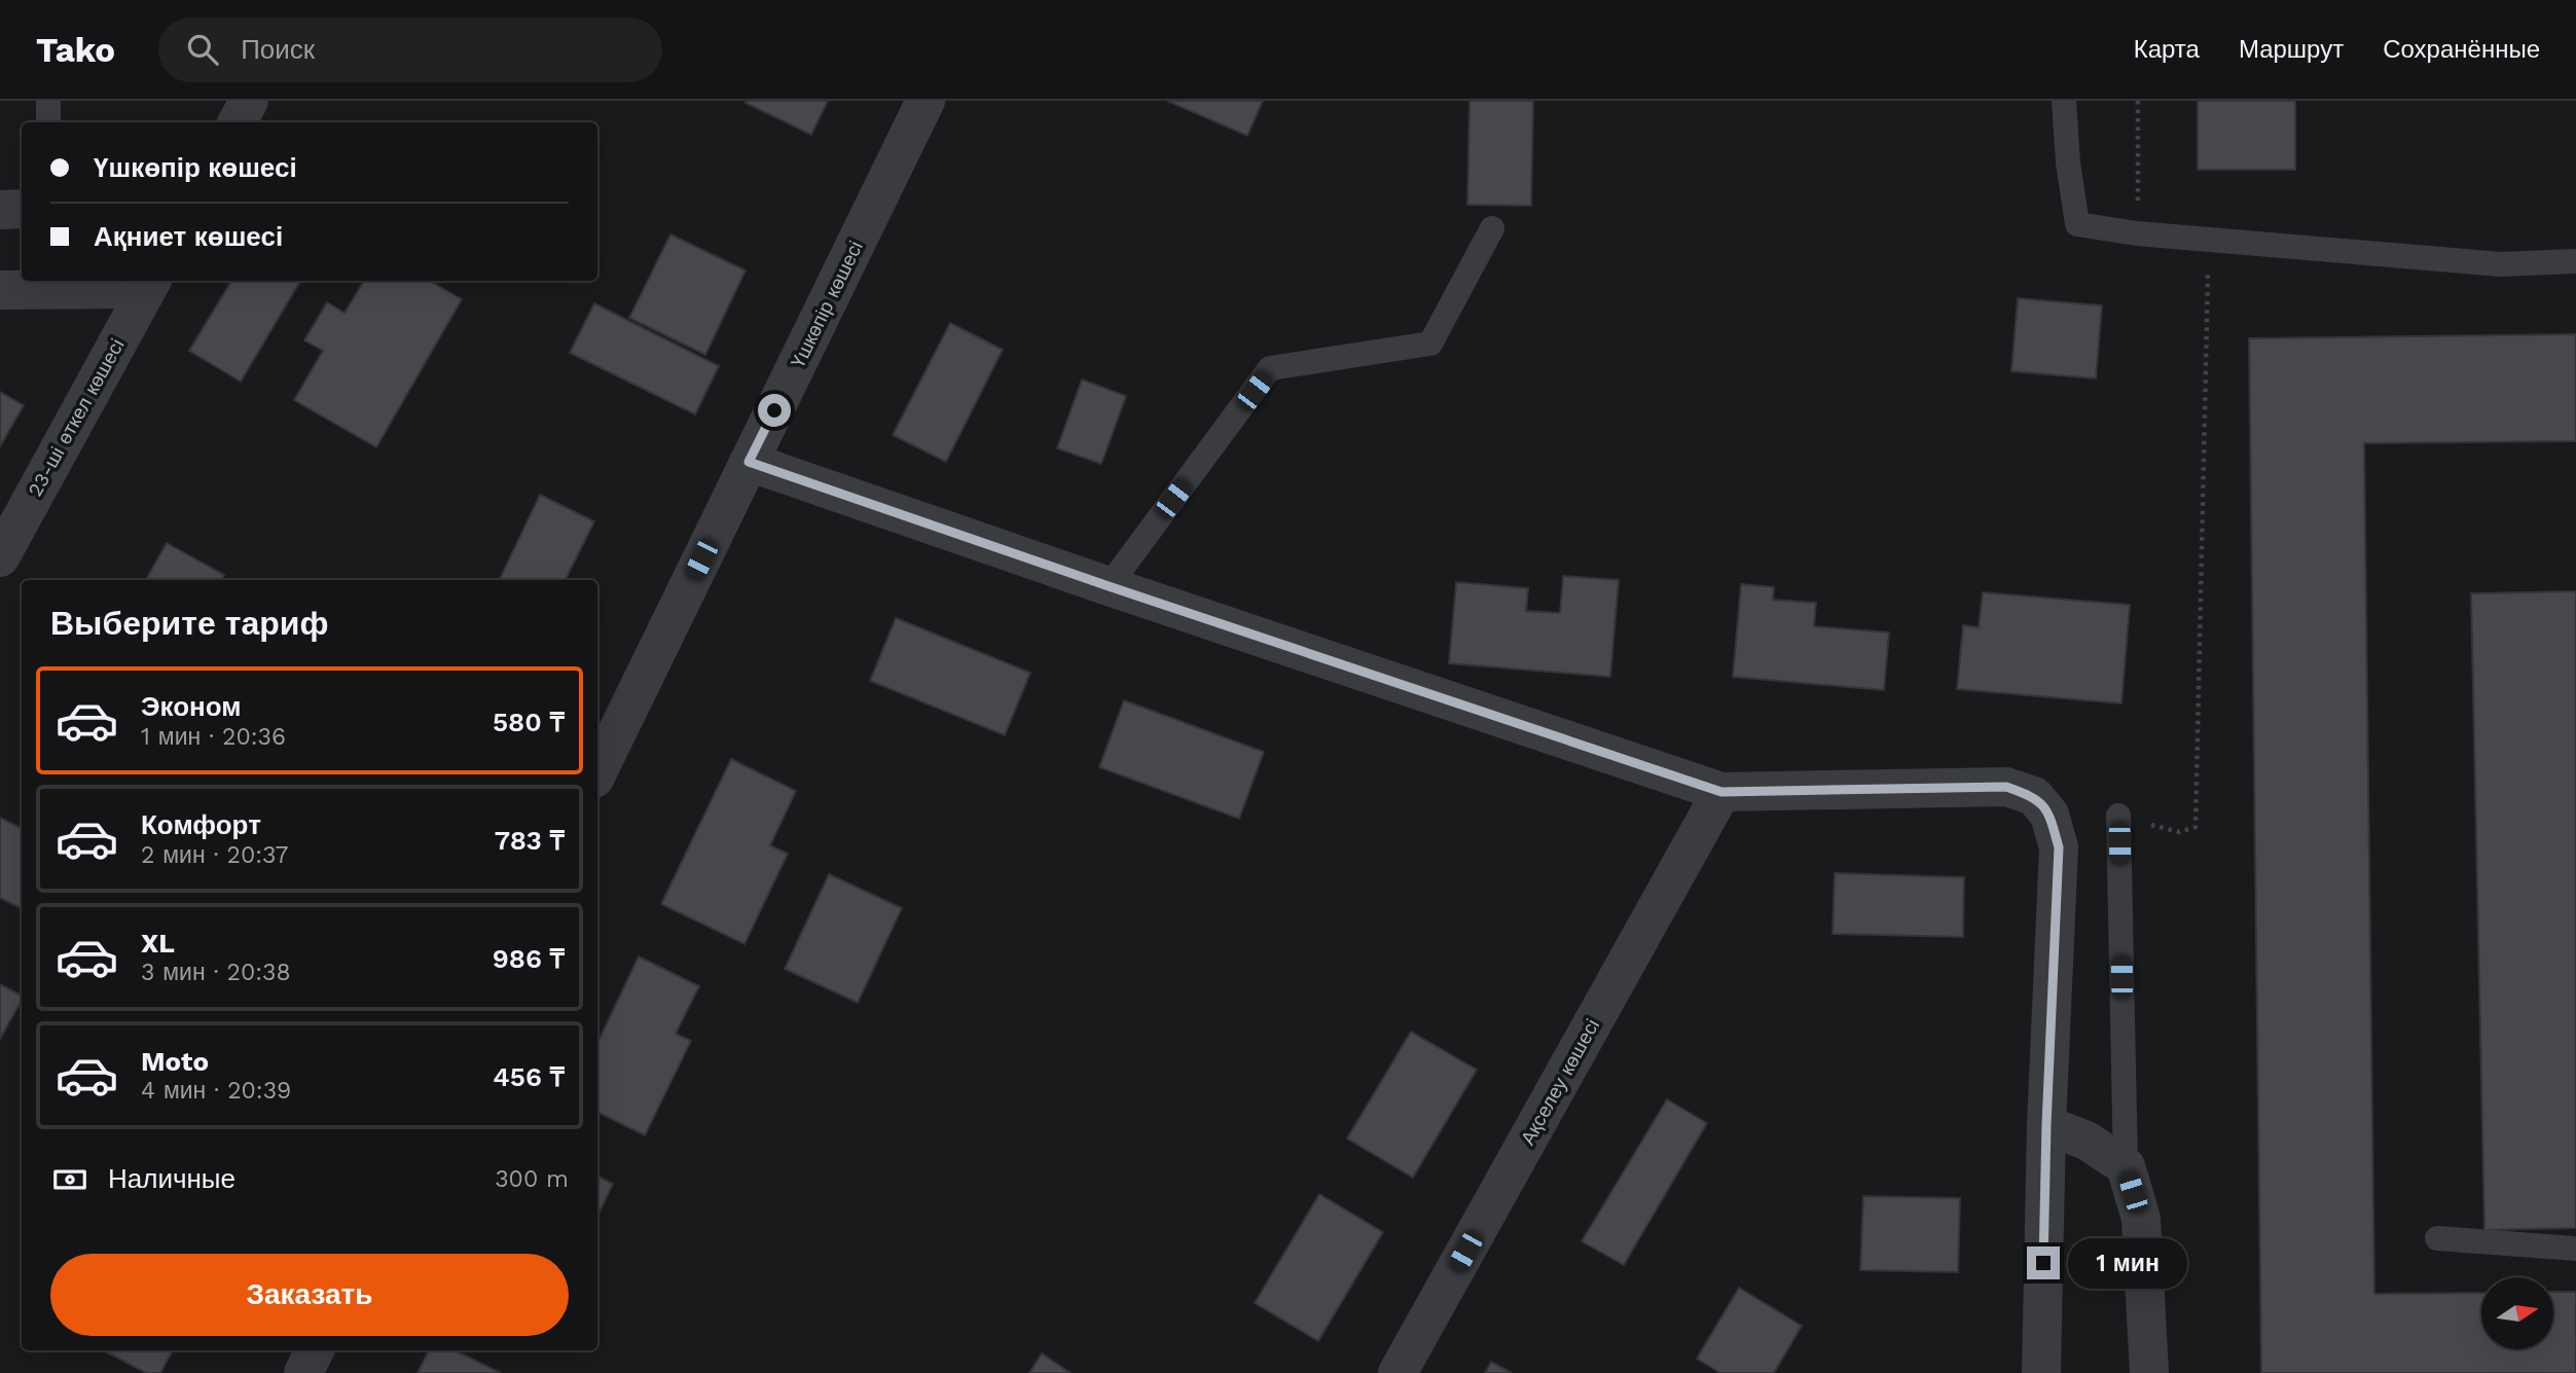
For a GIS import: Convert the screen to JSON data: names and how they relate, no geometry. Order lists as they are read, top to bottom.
{
  "streets": {
    "street": ["Үшкөпір көшесі", "23-ші өткел көшесі", "Ақселеу көшесі"]
  },
  "north": "right",
  "page": {
    "header": "Tako",
    "search": "Поиск",
    "nav": ["Карта", "Маршрут", "Сохранённые"],
    "banner": ["Үшкөпір көшесі", "Ақниет көшесі"],
    "heading": "Выберите тариф",
    "list": [
      {
        "name": "Эконом",
        "note": "1 мин · 20:36",
        "value": "580 ₸"
      },
      {
        "name": "Комфорт",
        "note": "2 мин · 20:37",
        "value": "783 ₸"
      },
      {
        "name": "XL",
        "note": "3 мин · 20:38",
        "value": "986 ₸"
      },
      {
        "name": "Moto",
        "note": "4 мин · 20:39",
        "value": "456 ₸"
      }
    ],
    "pay": ["Наличные", "300 m"],
    "bubble": "1 мин",
    "buttons": "Заказать"
  }
}
